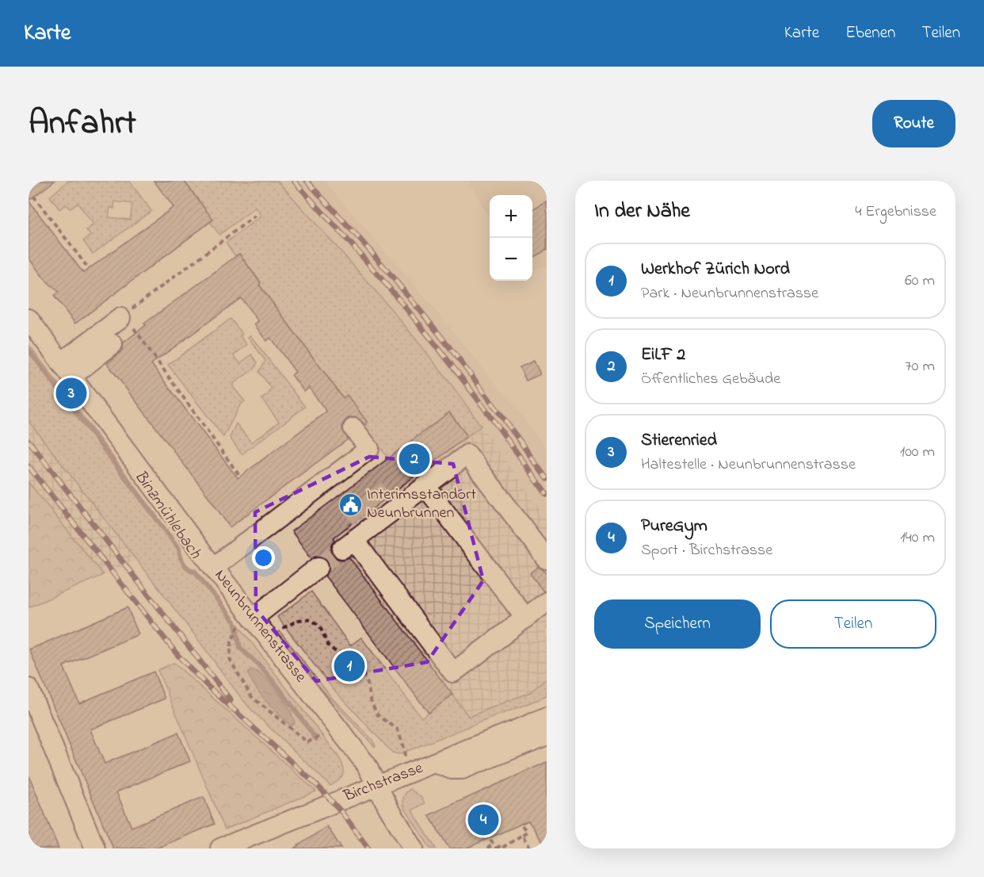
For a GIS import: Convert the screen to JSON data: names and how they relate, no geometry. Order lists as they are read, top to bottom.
{
  "streets": {
    "street": ["Neunbrunnenstrasse", "Birchstrasse"]
  },
  "crossings": [
    ["Neunbrunnenstrasse", "Birchstrasse"]
  ],
  "water": ["Binzmühlebach"],
  "places": {
    "public building": ["Interimsstandort Neunbrunnen"]
  },
  "page": {
    "header": "Karte",
    "nav": ["Karte", "Ebenen", "Teilen"],
    "title": "Anfahrt",
    "buttons": [
      "Route",
      ["Speichern", "Teilen"]
    ],
    "heading": ["In der Nähe", "4 Ergebnisse"],
    "map_buttons": ["+", "−"],
    "list": [
      {
        "mark": "1",
        "name": "Werkhof Zürich Nord",
        "note": "Park · Neunbrunnenstrasse",
        "value": "60 m"
      },
      {
        "mark": "2",
        "name": "EiLF 2",
        "note": "Öffentliches Gebäude",
        "value": "70 m"
      },
      {
        "mark": "3",
        "name": "Stierenried",
        "note": "Haltestelle · Neunbrunnenstrasse",
        "value": "100 m"
      },
      {
        "mark": "4",
        "name": "PureGym",
        "note": "Sport · Birchstrasse",
        "value": "140 m"
      }
    ],
    "pins": [
      "3",
      "2",
      "1",
      "4"
    ]
  }
}
